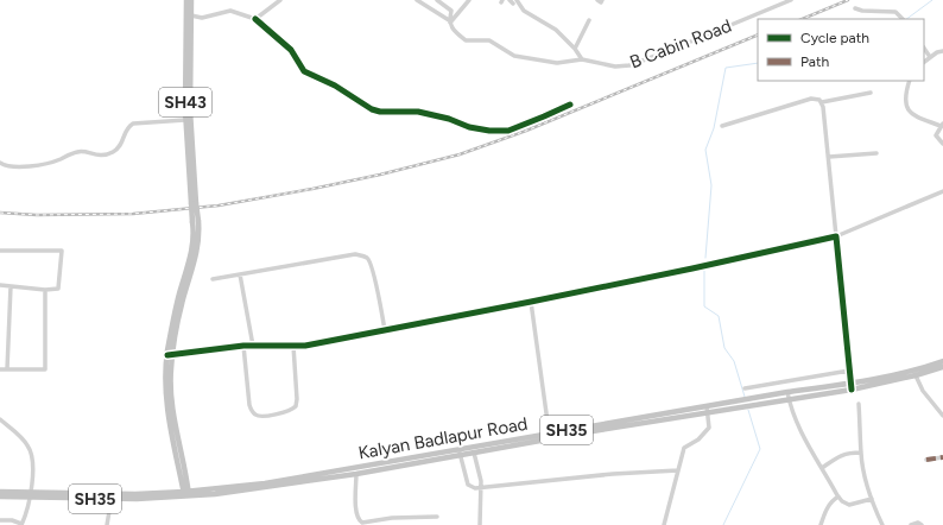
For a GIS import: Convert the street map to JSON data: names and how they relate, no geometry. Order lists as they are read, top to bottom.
{
  "streets": {
    "main road": ["SH43", "SH35", "Kalyan Badlapur Road"],
    "street": ["B Cabin Road"]
  },
  "crossings": [
    ["SH43", "Kalyan Badlapur Road"]
  ],
  "legend": ["Cycle path", "Path"]
}
